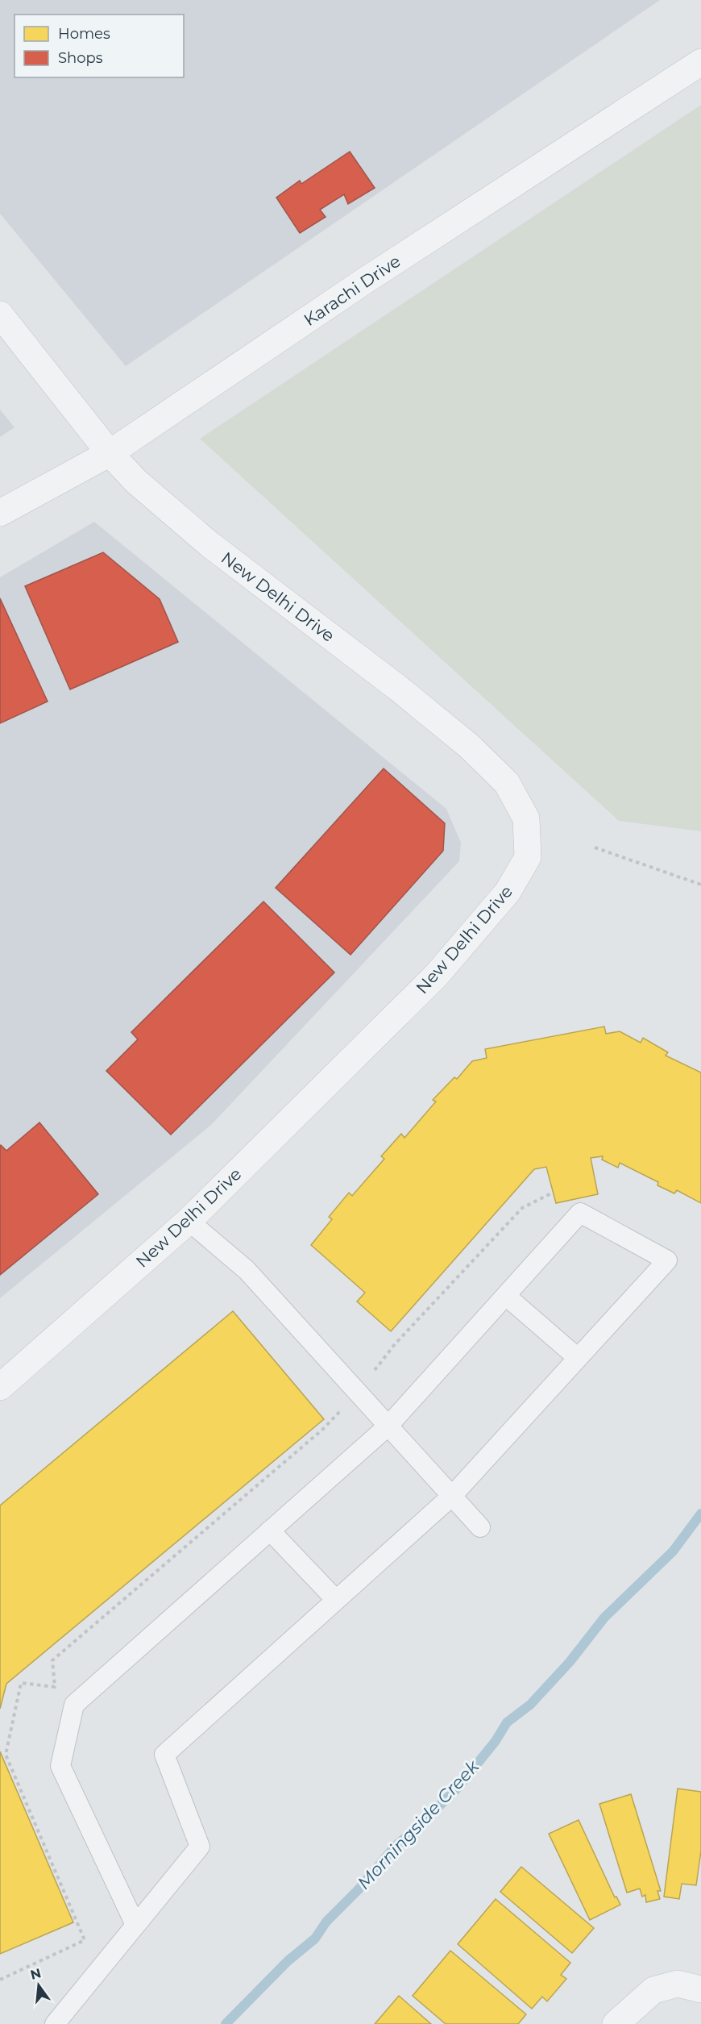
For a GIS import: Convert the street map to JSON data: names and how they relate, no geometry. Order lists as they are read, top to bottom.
{
  "streets": {
    "street": ["Karachi Drive", "New Delhi Drive"]
  },
  "crossings": [
    ["Karachi Drive", "New Delhi Drive"]
  ],
  "water": ["Morningside Creek"],
  "legend": ["Homes", "Shops"],
  "north": "top"
}
